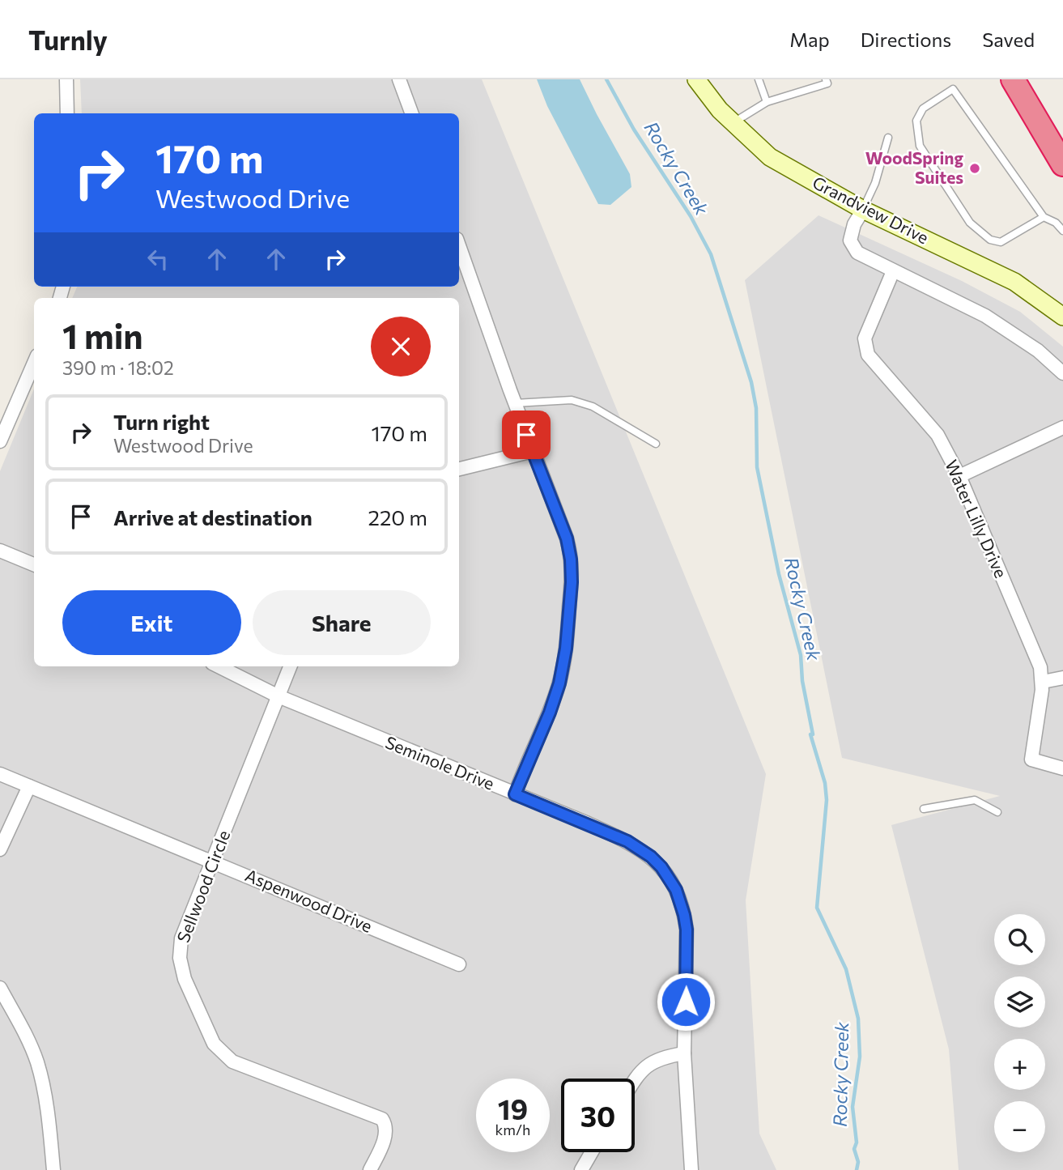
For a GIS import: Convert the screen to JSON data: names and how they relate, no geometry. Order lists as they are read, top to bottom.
{
  "streets": {
    "street": [
      "Grandview Drive",
      "Water Lilly Drive",
      "Seminole Drive",
      "Sellwood Circle",
      "Aspenwood Drive"
    ]
  },
  "crossings": [
    ["Seminole Drive", "Sellwood Circle"],
    ["Sellwood Circle", "Aspenwood Drive"]
  ],
  "water": ["Rocky Creek"],
  "places": ["WoodSpring Suites"],
  "page": {
    "header": "Turnly",
    "nav": ["Map", "Directions", "Saved"],
    "turn": ["170 m", "Westwood Drive"],
    "heading": ["1 min", "390 m · 18:02"],
    "list": [
      {
        "name": "Turn right",
        "note": "Westwood Drive",
        "value": "170 m"
      },
      {
        "name": "Arrive at destination",
        "value": "220 m"
      }
    ],
    "buttons": ["Exit", "Share"],
    "map_buttons": ["+", "−"],
    "speed": "19 km/h",
    "limit": "30"
  }
}
